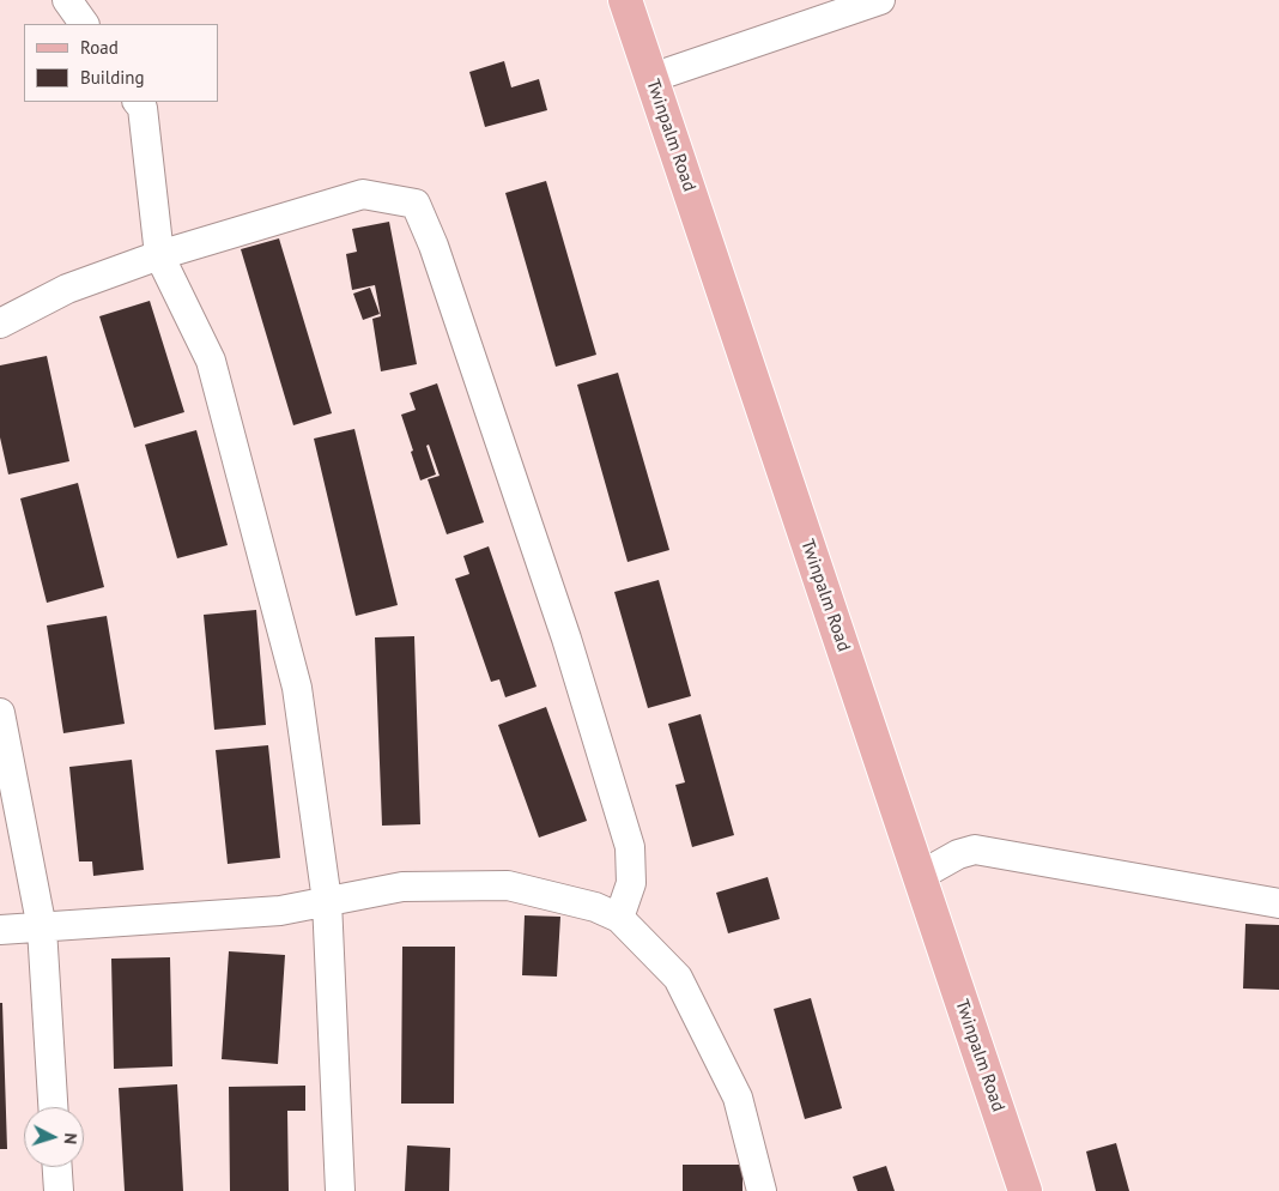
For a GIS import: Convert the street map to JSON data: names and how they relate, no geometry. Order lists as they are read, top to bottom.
{
  "streets": {
    "main road": ["Twinpalm Road"]
  },
  "legend": ["Road", "Building"],
  "north": "right"
}
